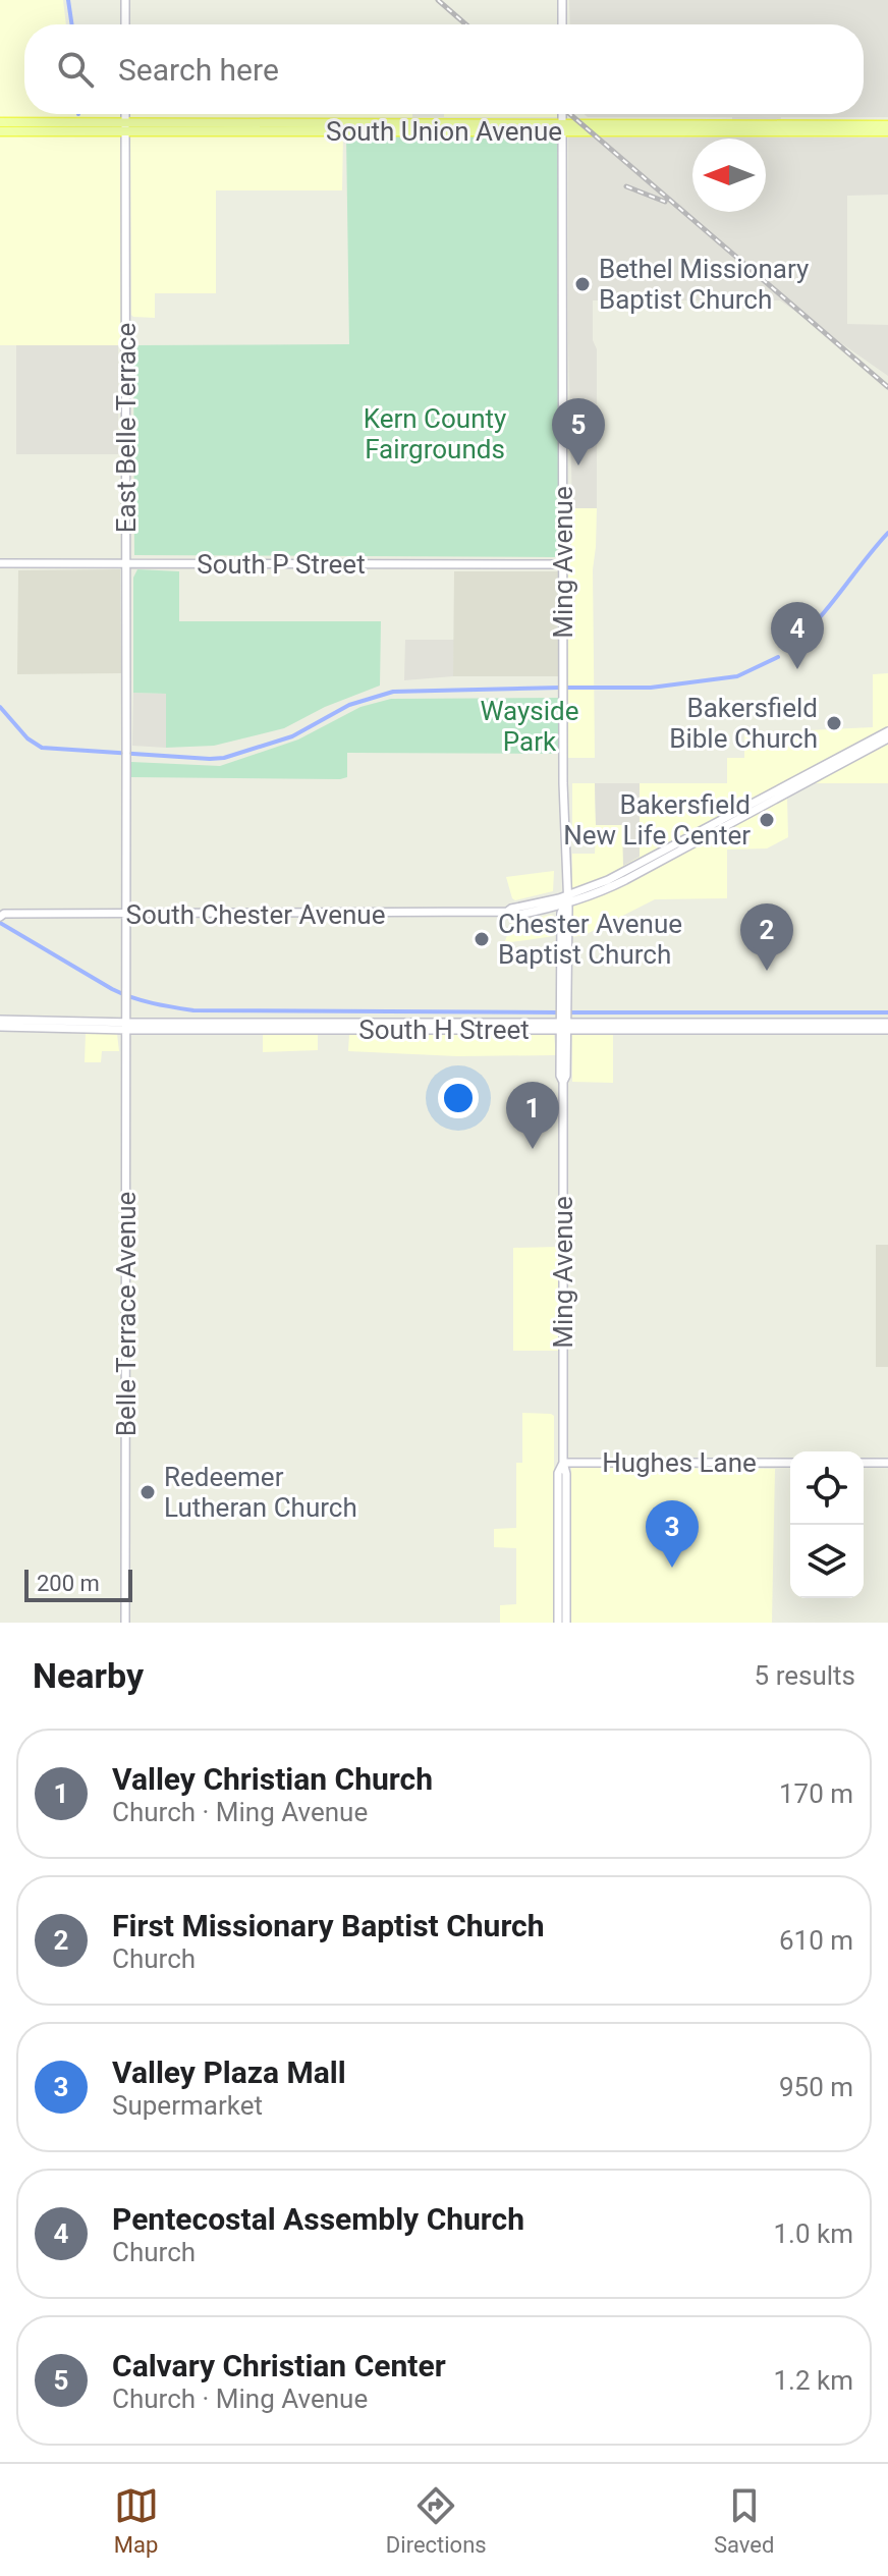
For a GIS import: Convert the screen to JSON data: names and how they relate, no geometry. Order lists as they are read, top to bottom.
{
  "streets": {
    "main road": ["South Union Avenue"],
    "street": [
      "East Belle Terrace",
      "Ming Avenue",
      "South P Street",
      "South Chester Avenue",
      "South H Street",
      "Belle Terrace Avenue",
      "Hughes Lane"
    ]
  },
  "crossings": [
    ["South Union Avenue", "East Belle Terrace"],
    ["South Union Avenue", "Ming Avenue"],
    ["East Belle Terrace", "South P Street"],
    ["East Belle Terrace", "South Chester Avenue"],
    ["East Belle Terrace", "Belle Terrace Avenue"],
    ["Ming Avenue", "South P Street"],
    ["Ming Avenue", "South Chester Avenue"],
    ["Ming Avenue", "South H Street"],
    ["Ming Avenue", "Hughes Lane"],
    ["South Chester Avenue", "Belle Terrace Avenue"],
    ["South H Street", "Belle Terrace Avenue"]
  ],
  "parks": ["Kern County Fairgrounds", "Wayside Park"],
  "places": [
    "Bethel Missionary Baptist Church",
    "Bakersfield Bible Church",
    "Bakersfield New Life Center",
    "Chester Avenue Baptist Church",
    "Redeemer Lutheran Church"
  ],
  "scale_bar": "200 m",
  "north": "left",
  "page": {
    "search": "Search here",
    "pins": [
      "5",
      "4",
      "2",
      "1",
      "3"
    ],
    "scale": "200 m",
    "heading": ["Nearby", "5 results"],
    "list": [
      {
        "mark": "1",
        "name": "Valley Christian Church",
        "note": "Church · Ming Avenue",
        "value": "170 m"
      },
      {
        "mark": "2",
        "name": "First Missionary Baptist Church",
        "note": "Church",
        "value": "610 m"
      },
      {
        "mark": "3",
        "name": "Valley Plaza Mall",
        "note": "Supermarket",
        "value": "950 m"
      },
      {
        "mark": "4",
        "name": "Pentecostal Assembly Church",
        "note": "Church",
        "value": "1.0 km"
      },
      {
        "mark": "5",
        "name": "Calvary Christian Center",
        "note": "Church · Ming Avenue",
        "value": "1.2 km"
      }
    ],
    "nav": ["Map", "Directions", "Saved"]
  }
}
